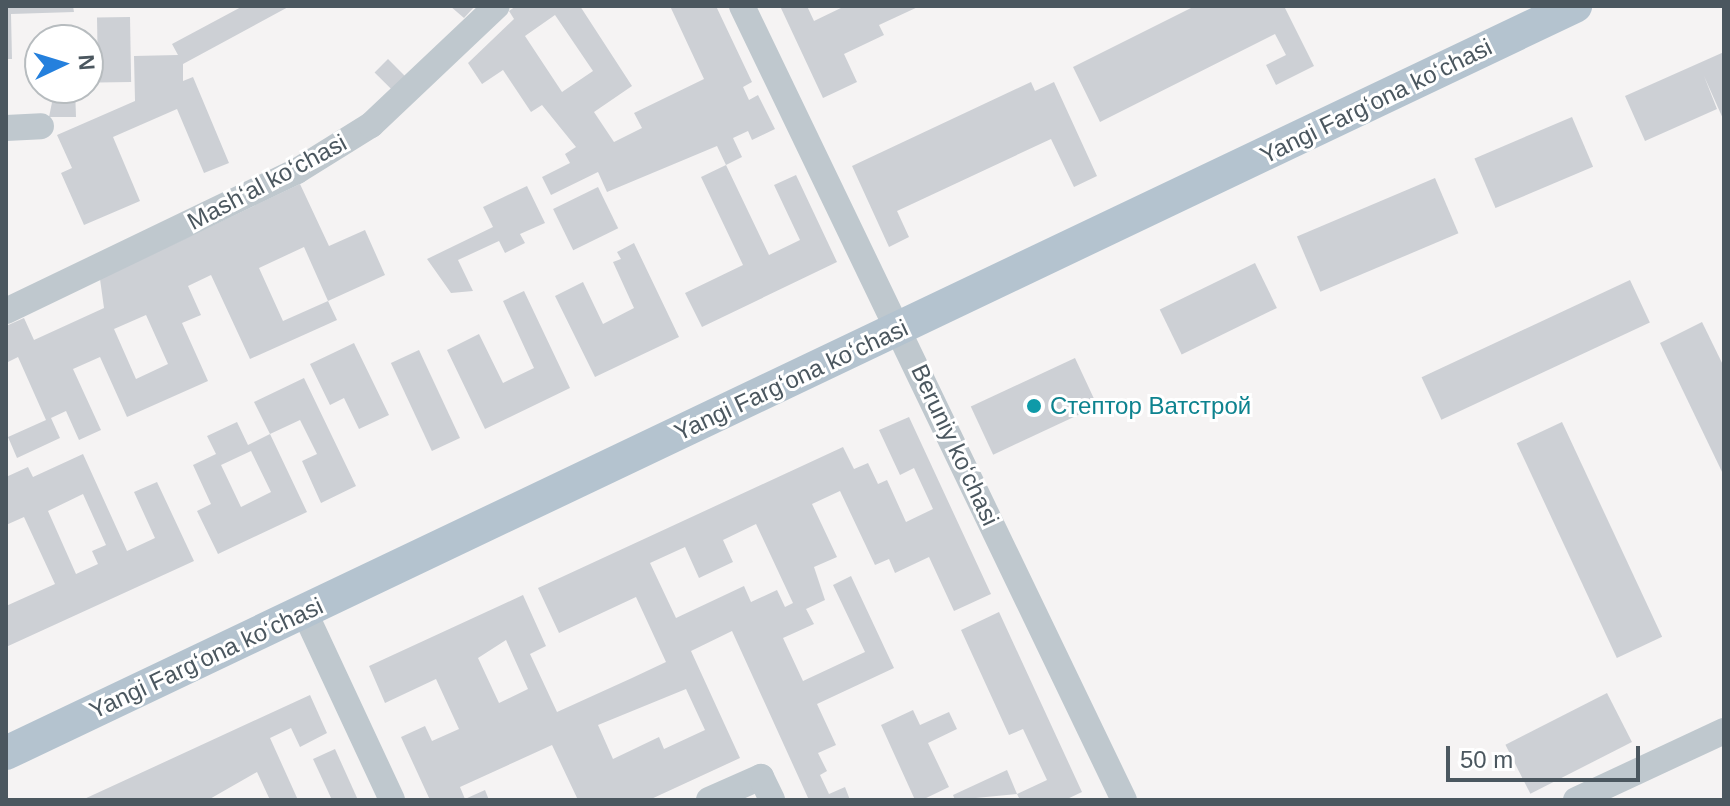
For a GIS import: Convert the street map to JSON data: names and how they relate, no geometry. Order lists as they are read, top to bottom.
{
  "streets": {
    "main road": ["Yangi Fargʻona koʻchasi"],
    "street": ["Mashʻal koʻchasi", "Beruniy koʻchasi"]
  },
  "crossings": [
    ["Yangi Fargʻona koʻchasi", "Beruniy koʻchasi"]
  ],
  "places": ["Стептор Ватстрой"],
  "scale_bar": "50 m",
  "north": "right"
}
